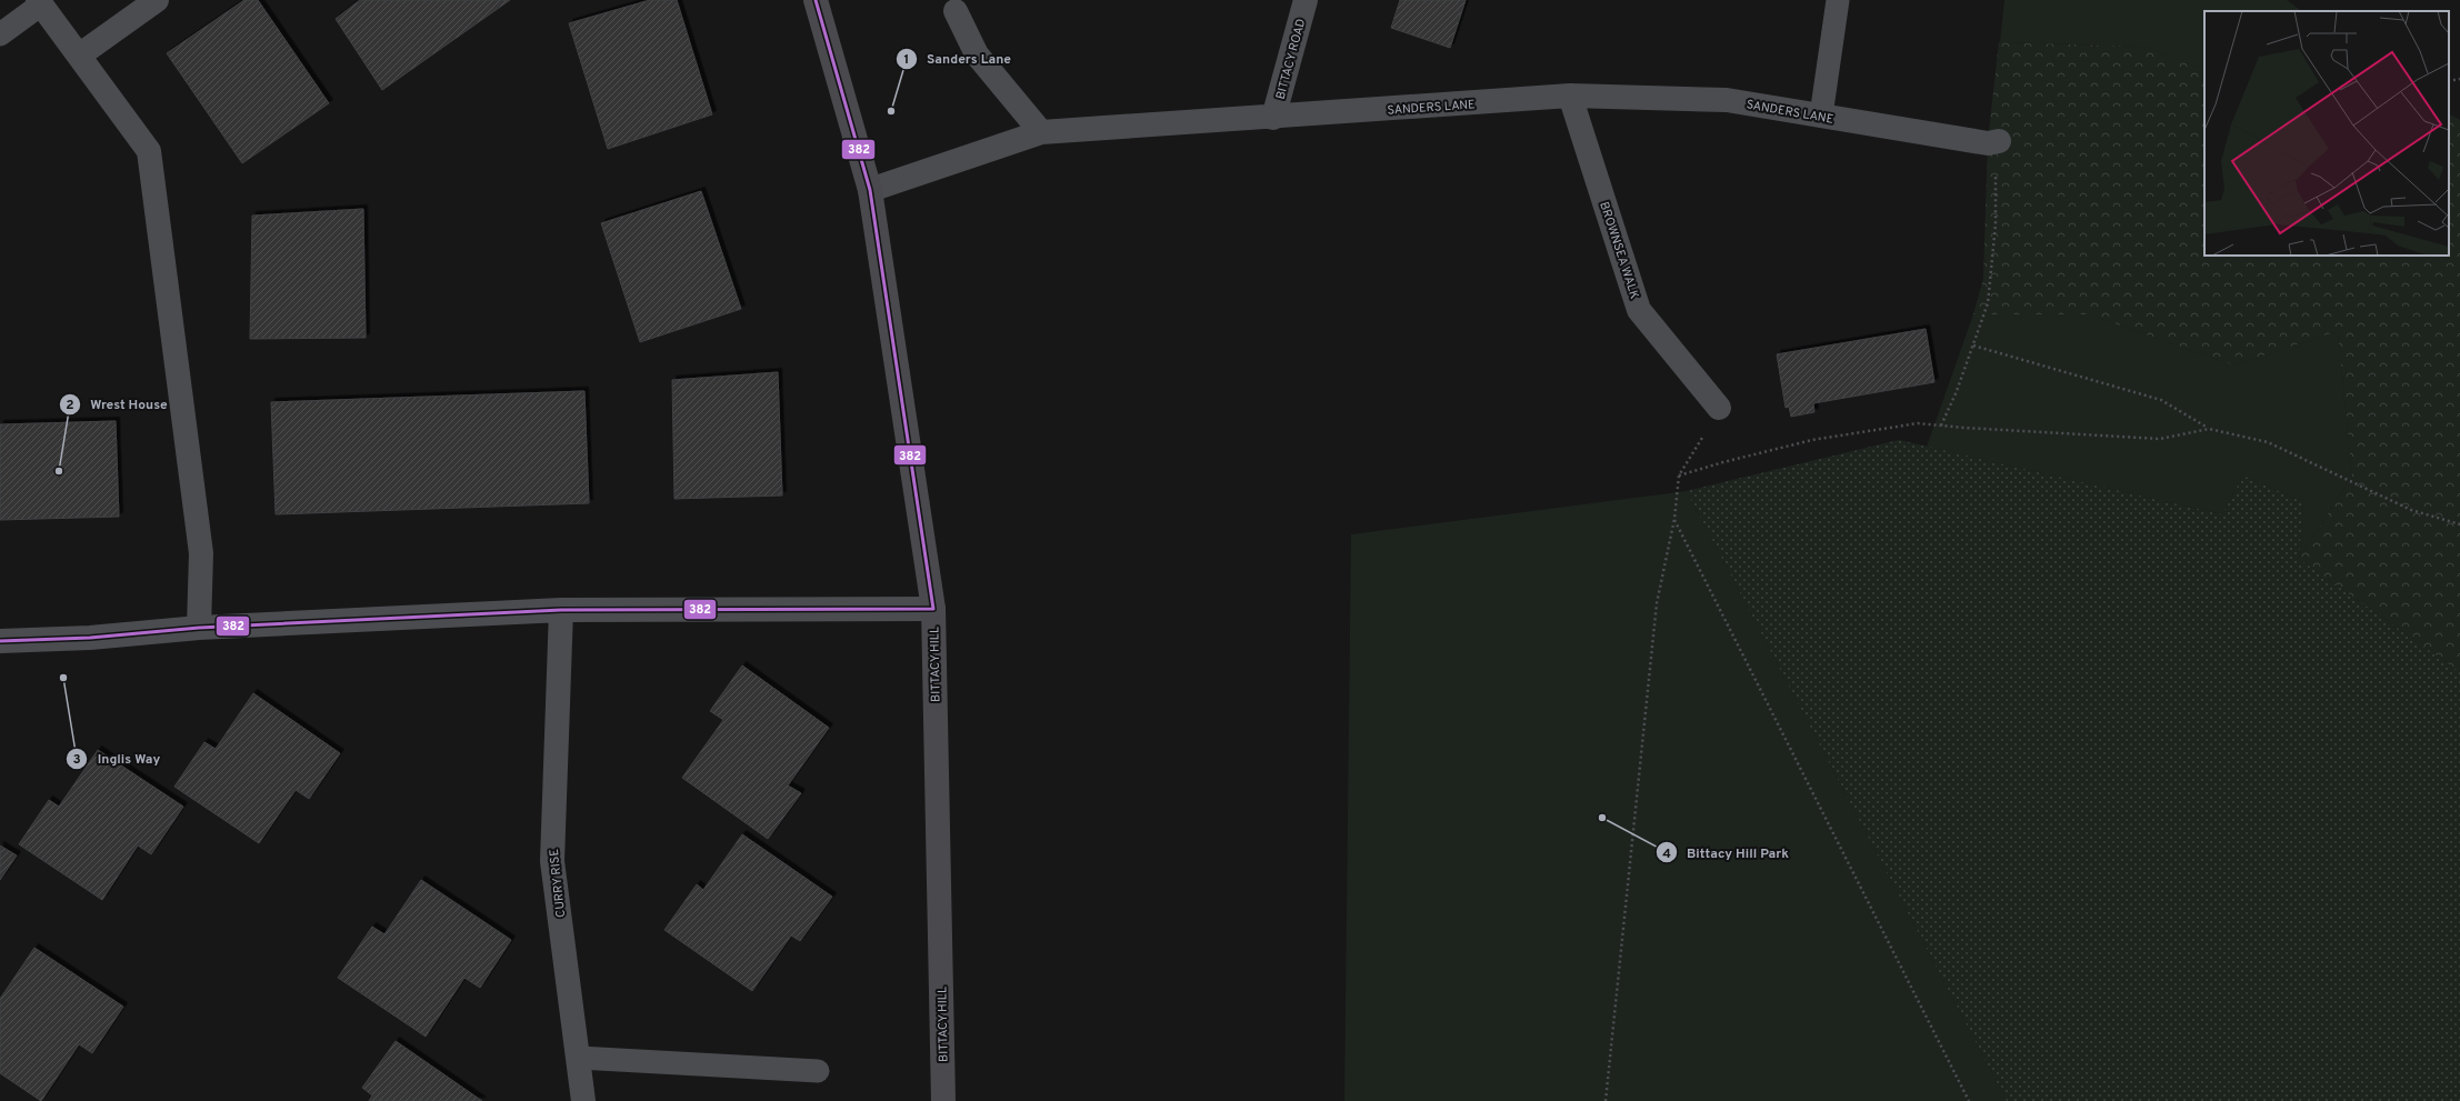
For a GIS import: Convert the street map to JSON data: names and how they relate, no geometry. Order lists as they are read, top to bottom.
{
  "streets": {
    "main road": ["BITTACY HILL"],
    "street": [
      "BITTACY ROAD",
      "SANDERS LANE",
      "BROWNSEA WALK",
      "CURRY RISE"
    ]
  },
  "crossings": [
    ["BITTACY ROAD", "SANDERS LANE"],
    ["SANDERS LANE", "BROWNSEA WALK"],
    ["SANDERS LANE", "BITTACY HILL"]
  ],
  "places": [
    "Sanders Lane",
    "Wrest House",
    "Inglis Way",
    "Bittacy Hill Park"
  ],
  "lines": ["transit line 382"]
}
